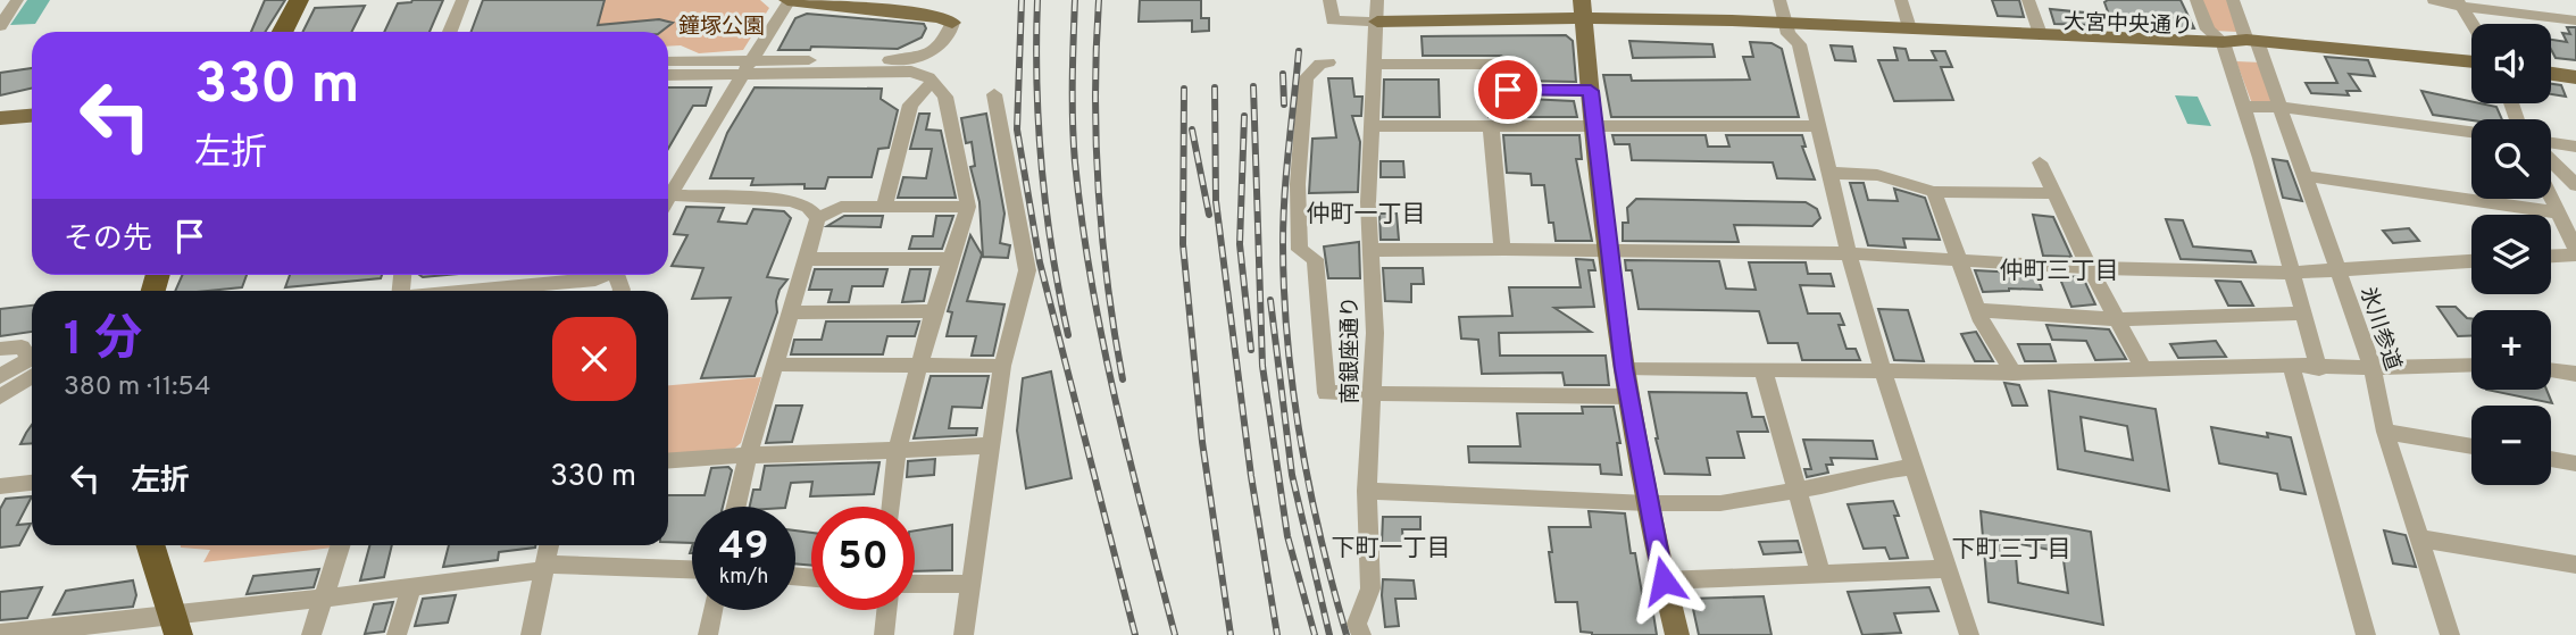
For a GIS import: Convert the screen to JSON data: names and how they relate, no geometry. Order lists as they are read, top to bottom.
{
  "streets": {
    "main road": ["大宮中央通り"],
    "street": ["氷川参道", "南銀座通り"]
  },
  "crossings": [
    ["大宮中央通り", "南銀座通り"]
  ],
  "districts": [
    "仲町一丁目",
    "仲町三丁目",
    "下町一丁目",
    "下町三丁目"
  ],
  "parks": ["鐘塚公園"],
  "page": {
    "map_buttons": ["+", "−"],
    "turn": ["330 m", "左折"],
    "then": "その先",
    "heading": ["1 分", "380 m · 11:54"],
    "list": [
      {
        "name": "左折",
        "value": "330 m"
      }
    ],
    "speed": "49 km/h",
    "limit": "50"
  }
}
